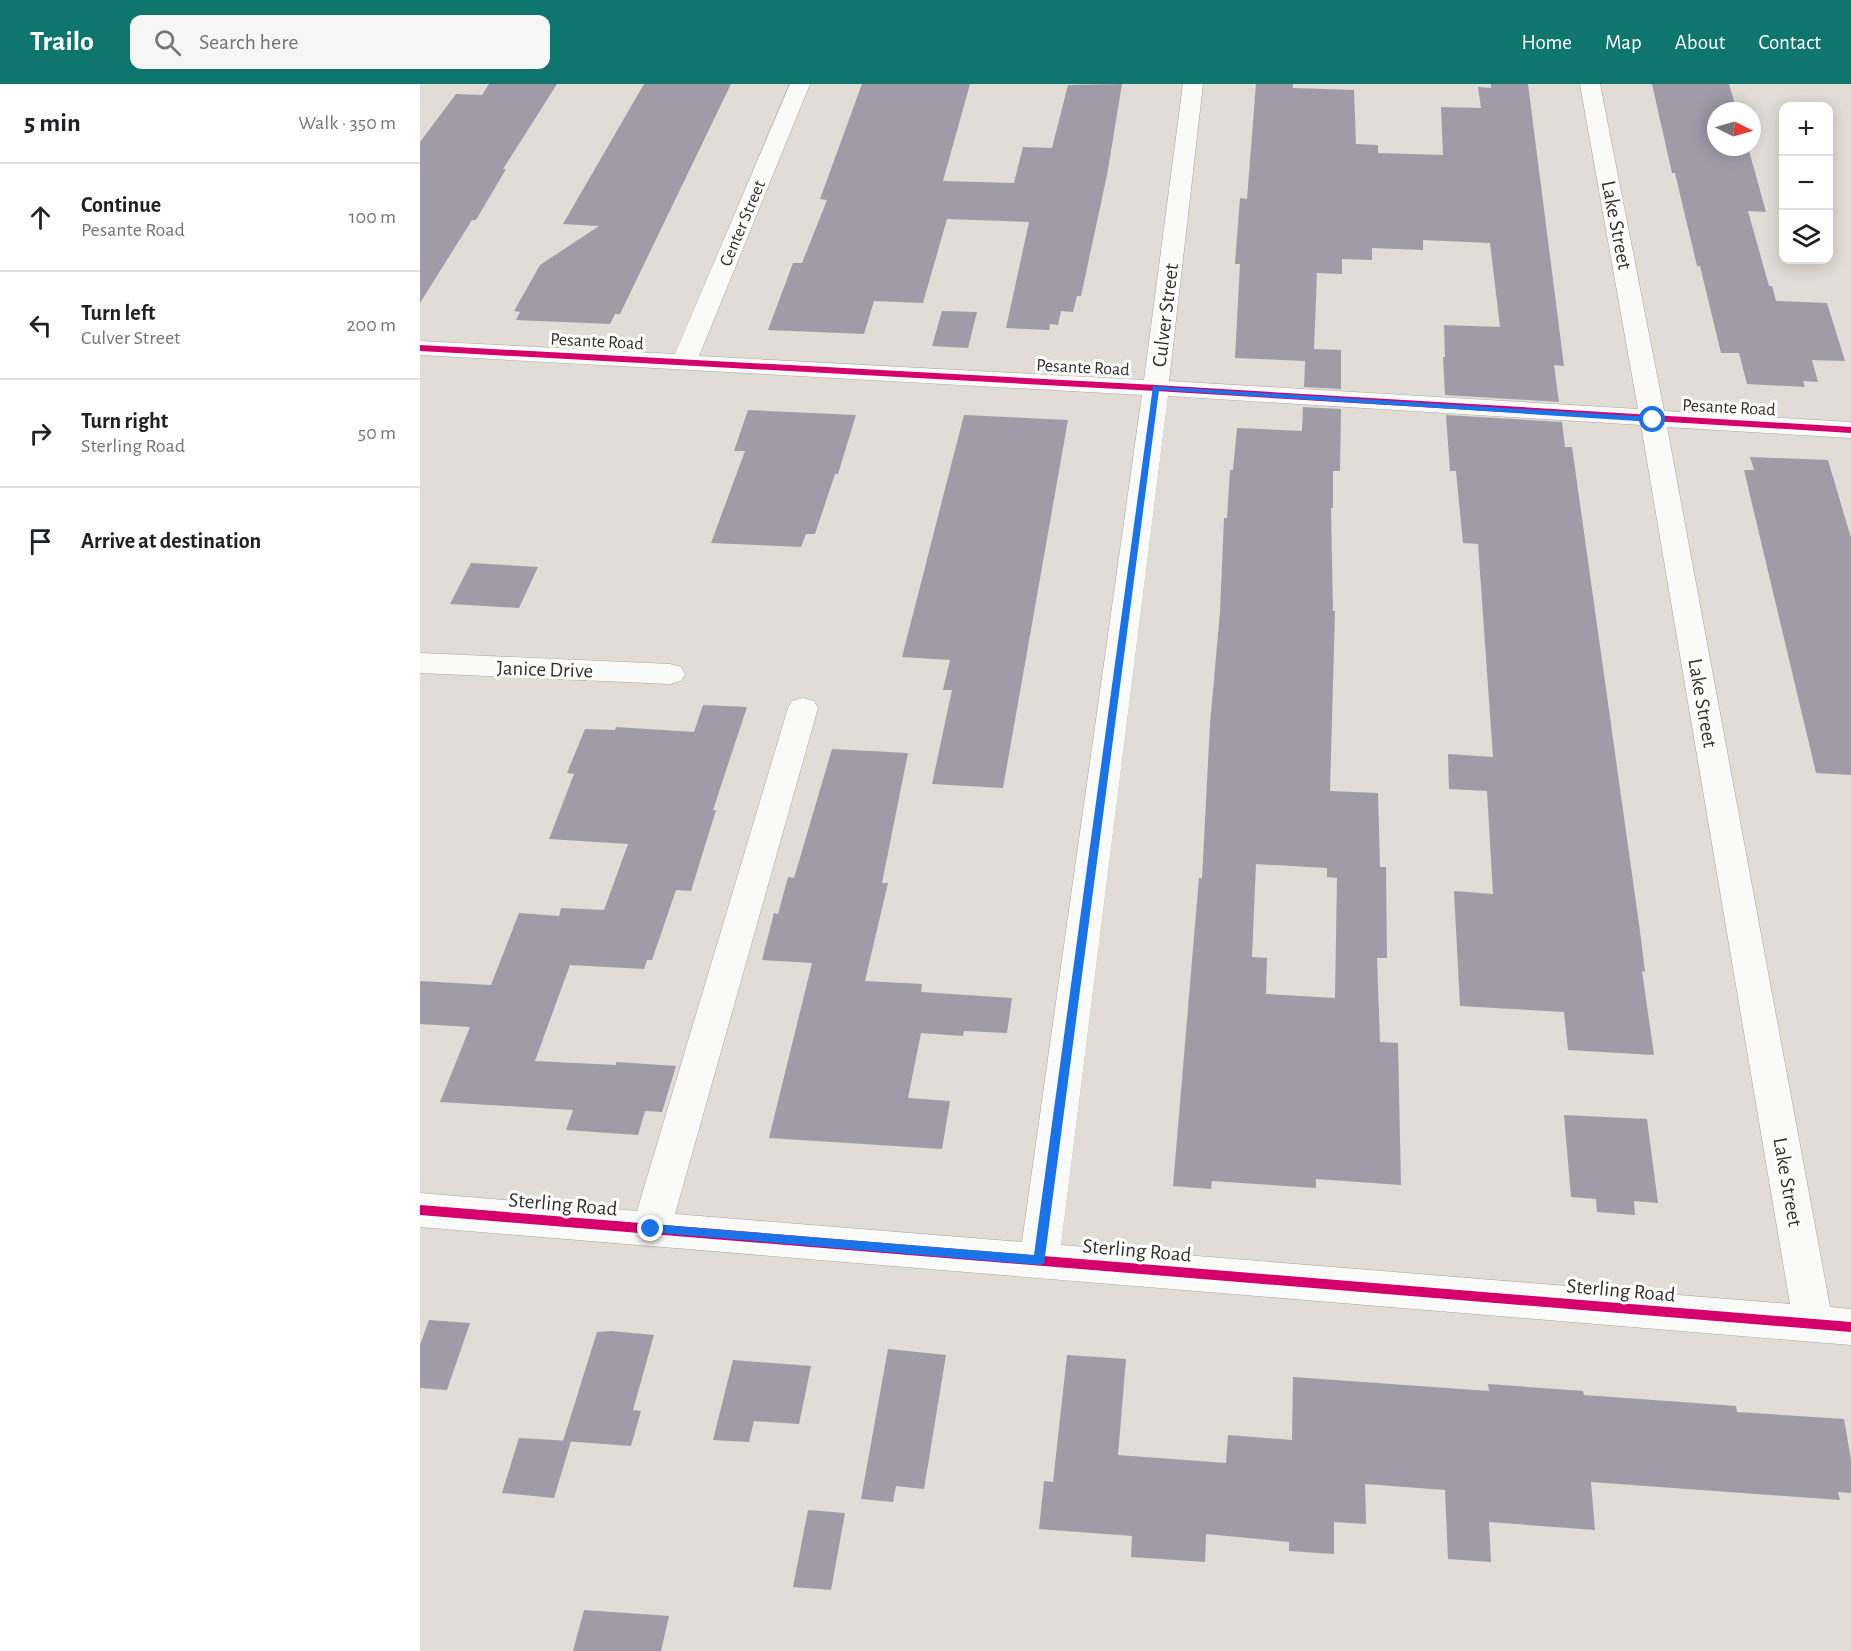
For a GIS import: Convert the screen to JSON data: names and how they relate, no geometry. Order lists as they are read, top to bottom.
{
  "streets": {
    "street": [
      "Center Street",
      "Lake Street",
      "Culver Street",
      "Pesante Road",
      "Janice Drive",
      "Sterling Road"
    ]
  },
  "crossings": [
    ["Center Street", "Pesante Road"],
    ["Lake Street", "Pesante Road"],
    ["Lake Street", "Sterling Road"],
    ["Culver Street", "Pesante Road"],
    ["Culver Street", "Sterling Road"]
  ],
  "north": "right",
  "page": {
    "header": "Trailo",
    "search": "Search here",
    "nav": [
      "Home",
      "Map",
      "About",
      "Contact"
    ],
    "heading": ["5 min", "Walk · 350 m"],
    "map_buttons": ["+", "−"],
    "list": [
      ["Continue", "Pesante Road", "100 m"],
      ["Turn left", "Culver Street", "200 m"],
      ["Turn right", "Sterling Road", "50 m"],
      "Arrive at destination"
    ]
  }
}
